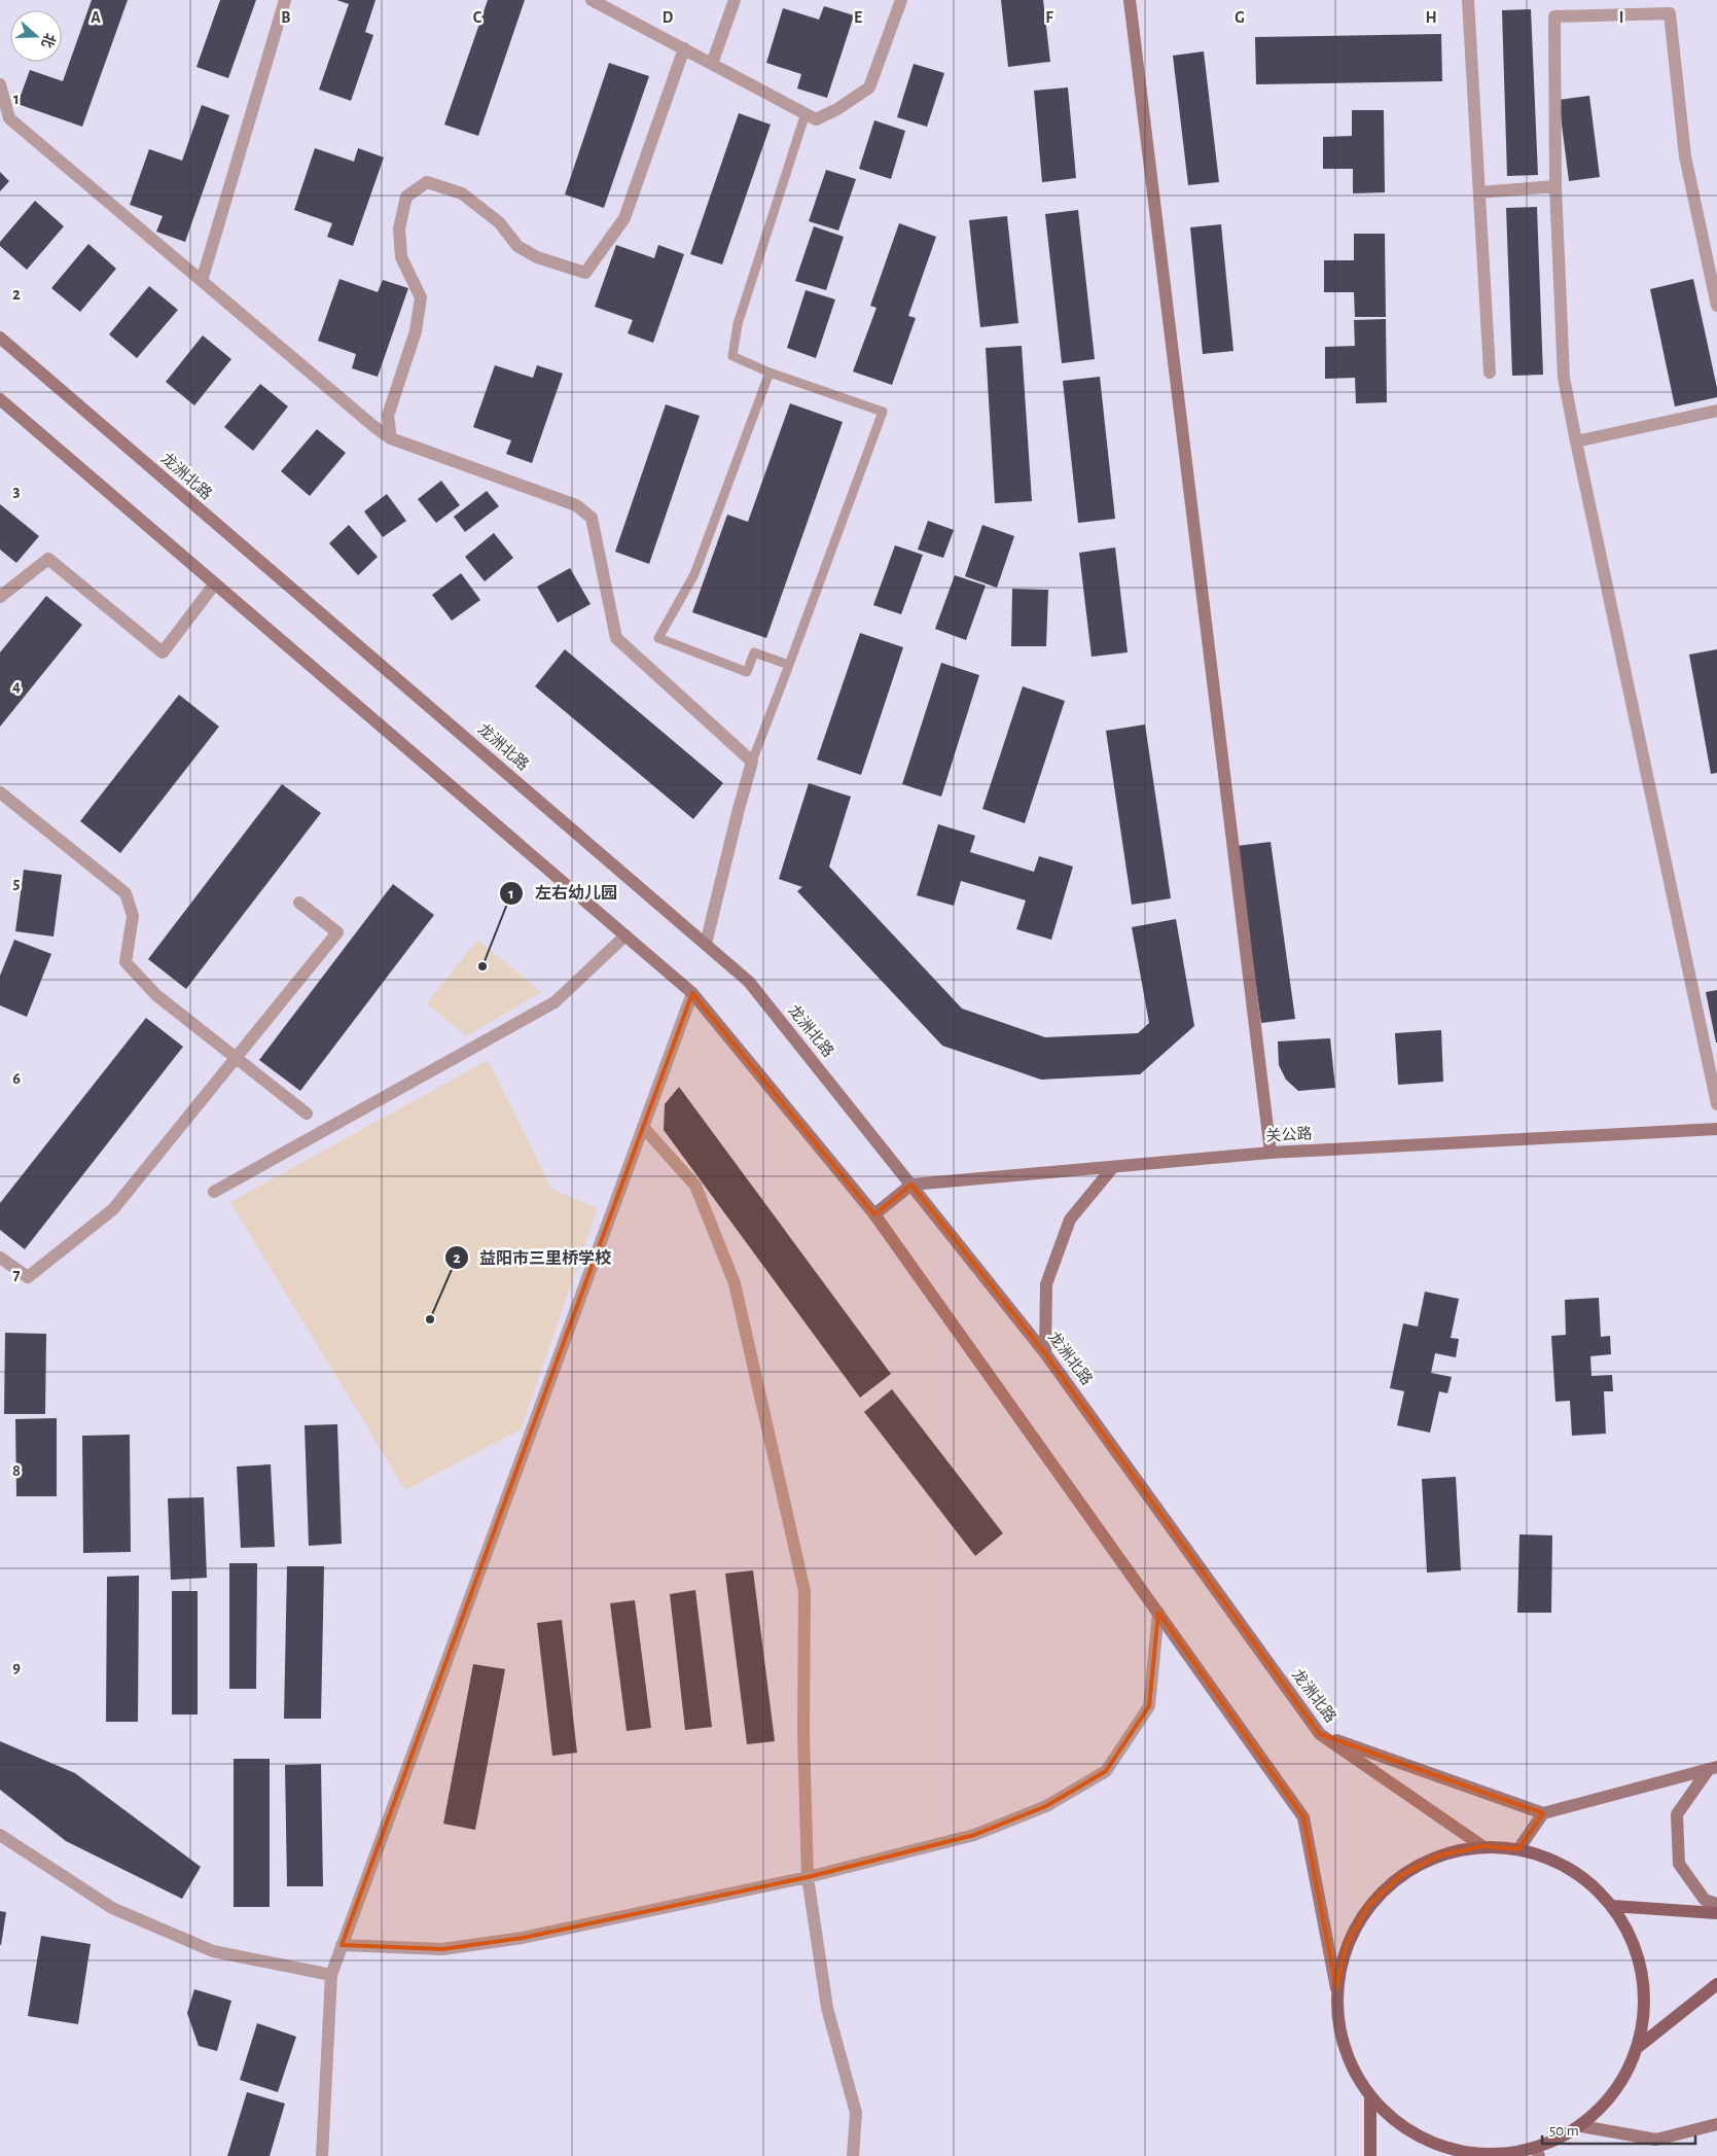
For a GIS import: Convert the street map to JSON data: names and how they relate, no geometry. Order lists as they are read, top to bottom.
{
  "streets": {
    "main road": ["龙洲北路", "关公路"]
  },
  "crossings": [
    ["龙洲北路", "关公路"]
  ],
  "places": ["左右幼儿园", "益阳市三里桥学校"],
  "scale_bar": "50 m",
  "north": "right",
  "grid": {
    "columns": [
      "A",
      "B",
      "C",
      "D",
      "E",
      "F",
      "G",
      "H",
      "I"
    ],
    "rows": [
      "1",
      "2",
      "3",
      "4",
      "5",
      "6",
      "7",
      "8",
      "9"
    ]
  }
}
